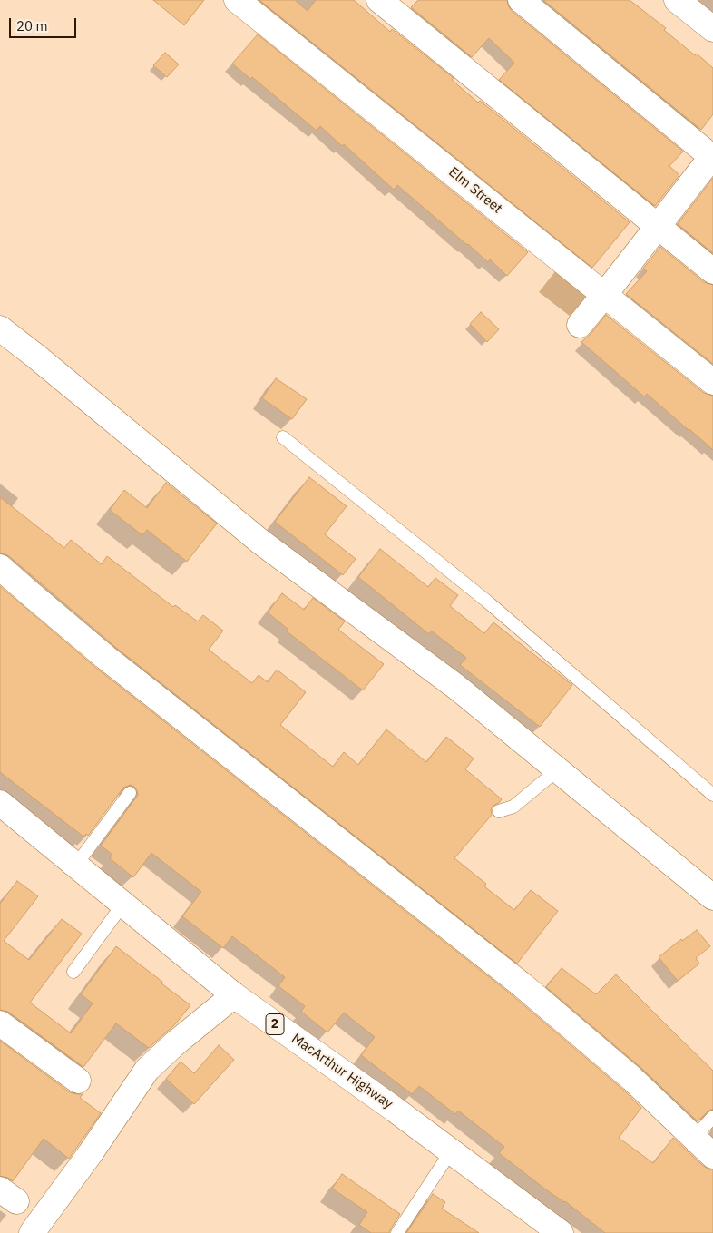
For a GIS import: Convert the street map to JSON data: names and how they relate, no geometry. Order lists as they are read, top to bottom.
{
  "streets": {
    "main road": ["Elm Street", "2", "MacArthur Highway"]
  },
  "scale_bar": "20 m"
}
